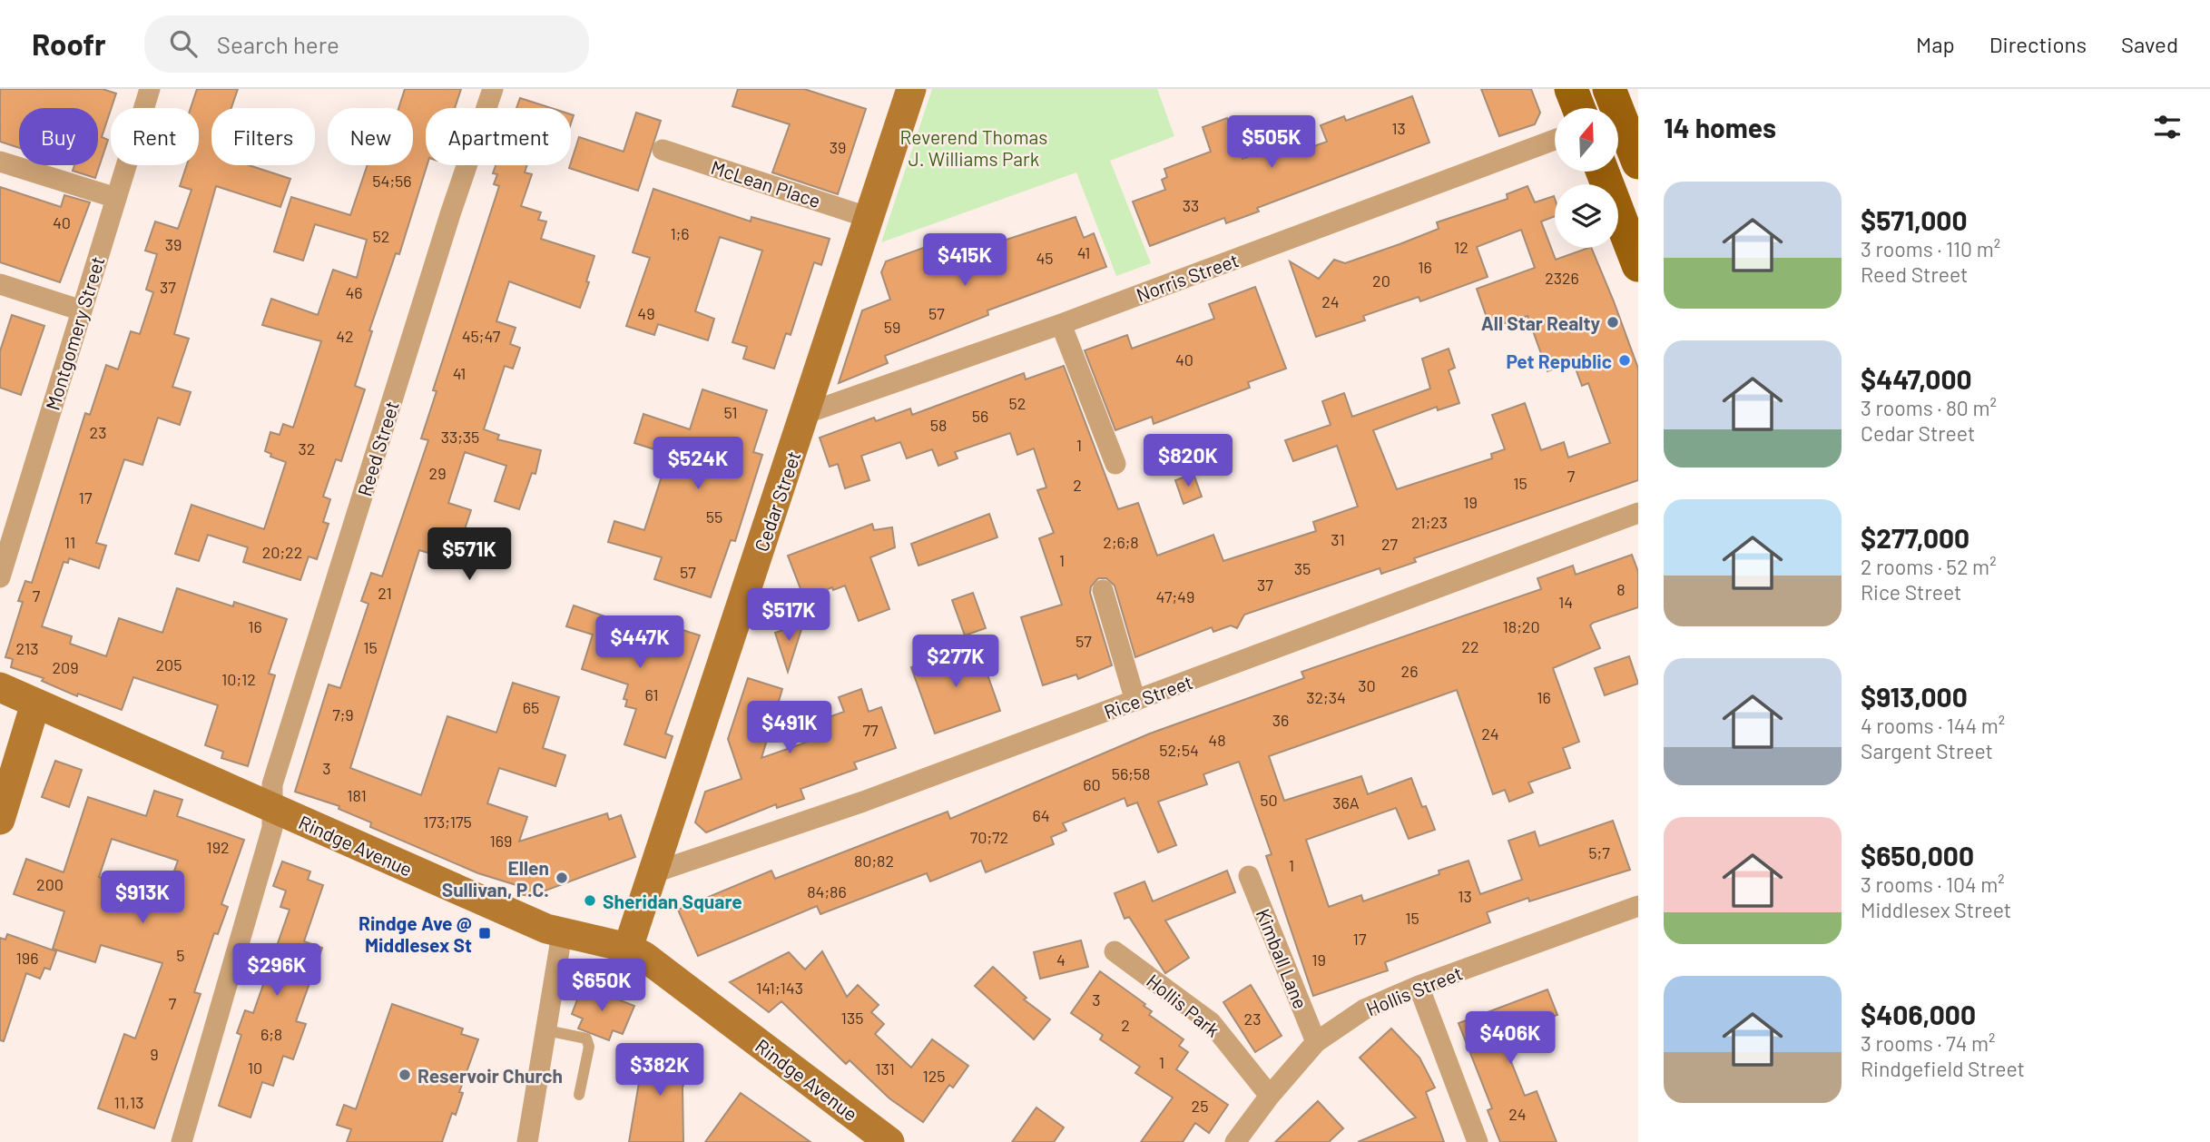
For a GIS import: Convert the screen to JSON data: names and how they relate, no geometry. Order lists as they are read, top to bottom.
{
  "streets": {
    "street": [
      "McLean Place",
      "Norris Street",
      "Montgomery Street",
      "Reed Street",
      "Cedar Street",
      "Rice Street",
      "Rindge Avenue",
      "Kimball Lane",
      "Hollis Street",
      "Hollis Park"
    ]
  },
  "crossings": [
    ["McLean Place", "Cedar Street"],
    ["Norris Street", "Cedar Street"],
    ["Reed Street", "Rindge Avenue"],
    ["Cedar Street", "Rice Street"],
    ["Cedar Street", "Rindge Avenue"],
    ["Kimball Lane", "Hollis Street"],
    ["Hollis Street", "Hollis Park"]
  ],
  "parks": ["Reverend Thomas J. Williams Park"],
  "places": {
    "other": [
      "All Star Realty",
      "Pet Republic",
      "Ellen Sullivan, P.C.",
      "Sheridan Square",
      "Reservoir Church"
    ],
    "transit": ["Rindge Ave @ Middlesex St"]
  },
  "house_numbers": [
    "13",
    "39",
    "54;56",
    "33",
    "40",
    "1;6",
    "52",
    "39",
    "12",
    "41",
    "45",
    "16",
    "2326",
    "20",
    "37",
    "46",
    "24",
    "49",
    "57",
    "59",
    "42",
    "45;47",
    "40",
    "41",
    "52",
    "51",
    "56",
    "58",
    "23",
    "33;35",
    "1",
    "32",
    "29",
    "7",
    "15",
    "2",
    "17",
    "19",
    "55",
    "21;23",
    "31",
    "11",
    "2;6;8",
    "27",
    "20;22",
    "1",
    "35",
    "57",
    "37",
    "8",
    "21",
    "7",
    "47;49",
    "14",
    "16",
    "18;20",
    "57",
    "22",
    "15",
    "213",
    "205",
    "209",
    "26",
    "10;12",
    "30",
    "61",
    "32;34",
    "16",
    "65",
    "7;9",
    "36",
    "77",
    "24",
    "48",
    "52;54",
    "3",
    "56;58",
    "60",
    "181",
    "50",
    "36A",
    "64",
    "173;175",
    "70;72",
    "169",
    "192",
    "5;7",
    "80;82",
    "1",
    "200",
    "84;86",
    "13",
    "15",
    "17",
    "5",
    "196",
    "4",
    "19",
    "141;143",
    "3",
    "7",
    "135",
    "23",
    "2",
    "6;8",
    "9",
    "1",
    "10",
    "131",
    "125",
    "11,13",
    "25",
    "24"
  ],
  "north": "top",
  "page": {
    "header": "Roofr",
    "search": "Search here",
    "nav": ["Map", "Directions", "Saved"],
    "heading": "14 homes",
    "chip": [
      "Buy",
      "Rent",
      "Filters",
      "New",
      "Apartment"
    ],
    "price": [
      "$505K",
      "$415K",
      "$820K",
      "$524K",
      "$571K",
      "$517K",
      "$447K",
      "$277K",
      "$491K",
      "$913K",
      "$296K",
      "$650K",
      "$406K",
      "$382K"
    ],
    "list": [
      {
        "name": "$571,000",
        "note": "3 rooms · 110 m² · Reed Street"
      },
      {
        "name": "$447,000",
        "note": "3 rooms · 80 m² · Cedar Street"
      },
      {
        "name": "$277,000",
        "note": "2 rooms · 52 m² · Rice Street"
      },
      {
        "name": "$913,000",
        "note": "4 rooms · 144 m² · Sargent Street"
      },
      {
        "name": "$650,000",
        "note": "3 rooms · 104 m² · Middlesex Street"
      },
      {
        "name": "$406,000",
        "note": "3 rooms · 74 m² · Rindgefield Street"
      }
    ]
  }
}
